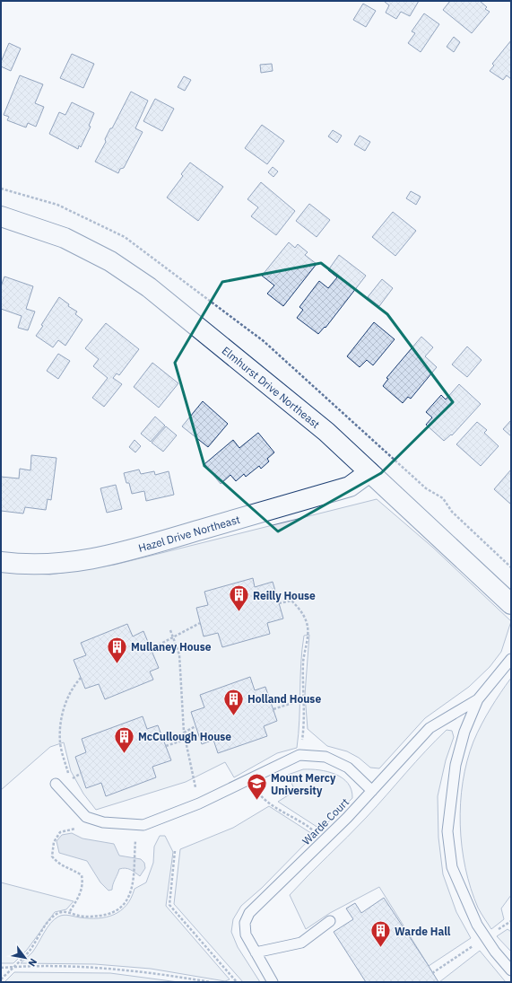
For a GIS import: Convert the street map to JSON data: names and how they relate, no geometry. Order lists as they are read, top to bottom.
{
  "streets": {
    "street": ["Elmhurst Drive Northeast", "Hazel Drive Northeast"],
    "lane": ["Warde Court"]
  },
  "crossings": [
    ["Elmhurst Drive Northeast", "Hazel Drive Northeast"]
  ],
  "places": {
    "building": [
      "Reilly House",
      "Mullaney House",
      "Holland House",
      "McCullough House",
      "Warde Hall"
    ],
    "school or university": ["Mount Mercy University"]
  },
  "north": "bottom right"
}
